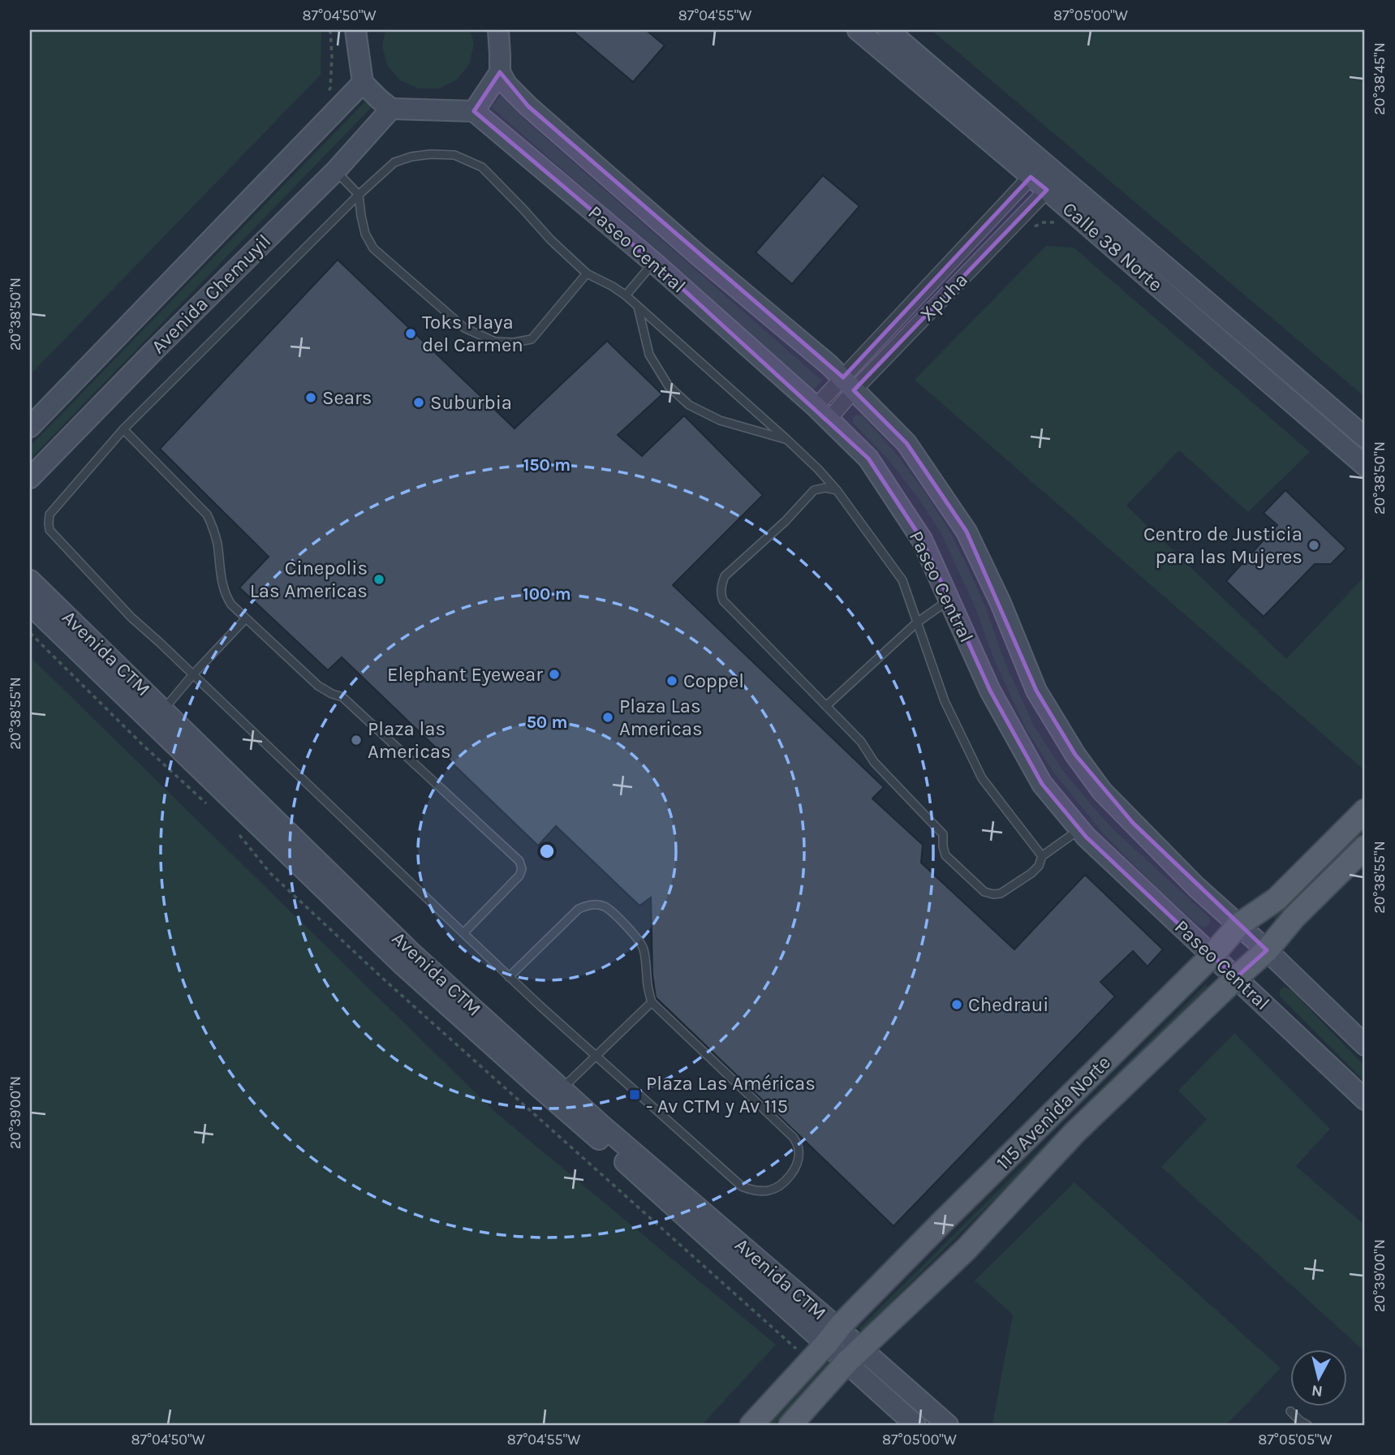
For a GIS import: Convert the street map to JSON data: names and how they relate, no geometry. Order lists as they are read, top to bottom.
{
  "streets": {
    "main road": [
      "Calle 38 Norte",
      "Paseo Central",
      "Avenida Chemuyil",
      "Avenida CTM",
      "115 Avenida Norte"
    ],
    "street": ["Xpuha"]
  },
  "crossings": [
    ["Calle 38 Norte", "Xpuha"],
    ["Paseo Central", "Xpuha"],
    ["Paseo Central", "115 Avenida Norte"],
    ["Avenida CTM", "115 Avenida Norte"]
  ],
  "places": {
    "other": [
      "Toks Playa del Carmen",
      "Sears",
      "Suburbia",
      "Centro de Justicia para las Mujeres",
      "Cinepolis Las Americas",
      "Elephant Eyewear",
      "Coppel",
      "Plaza Las Americas",
      "Plaza las Americas",
      "Chedraui"
    ],
    "transit": ["Plaza Las Américas - Av CTM y Av 115"]
  },
  "north": "bottom",
  "coordinates": [
    "87°04'50\"W",
    "87°04'55\"W",
    "87°05'00\"W",
    "20°38'45\"N",
    "20°38'50\"N",
    "20°38'55\"N",
    "20°39'00\"N",
    "87°05'05\"W"
  ],
  "rings": ["150 m", "100 m", "50 m"]
}
